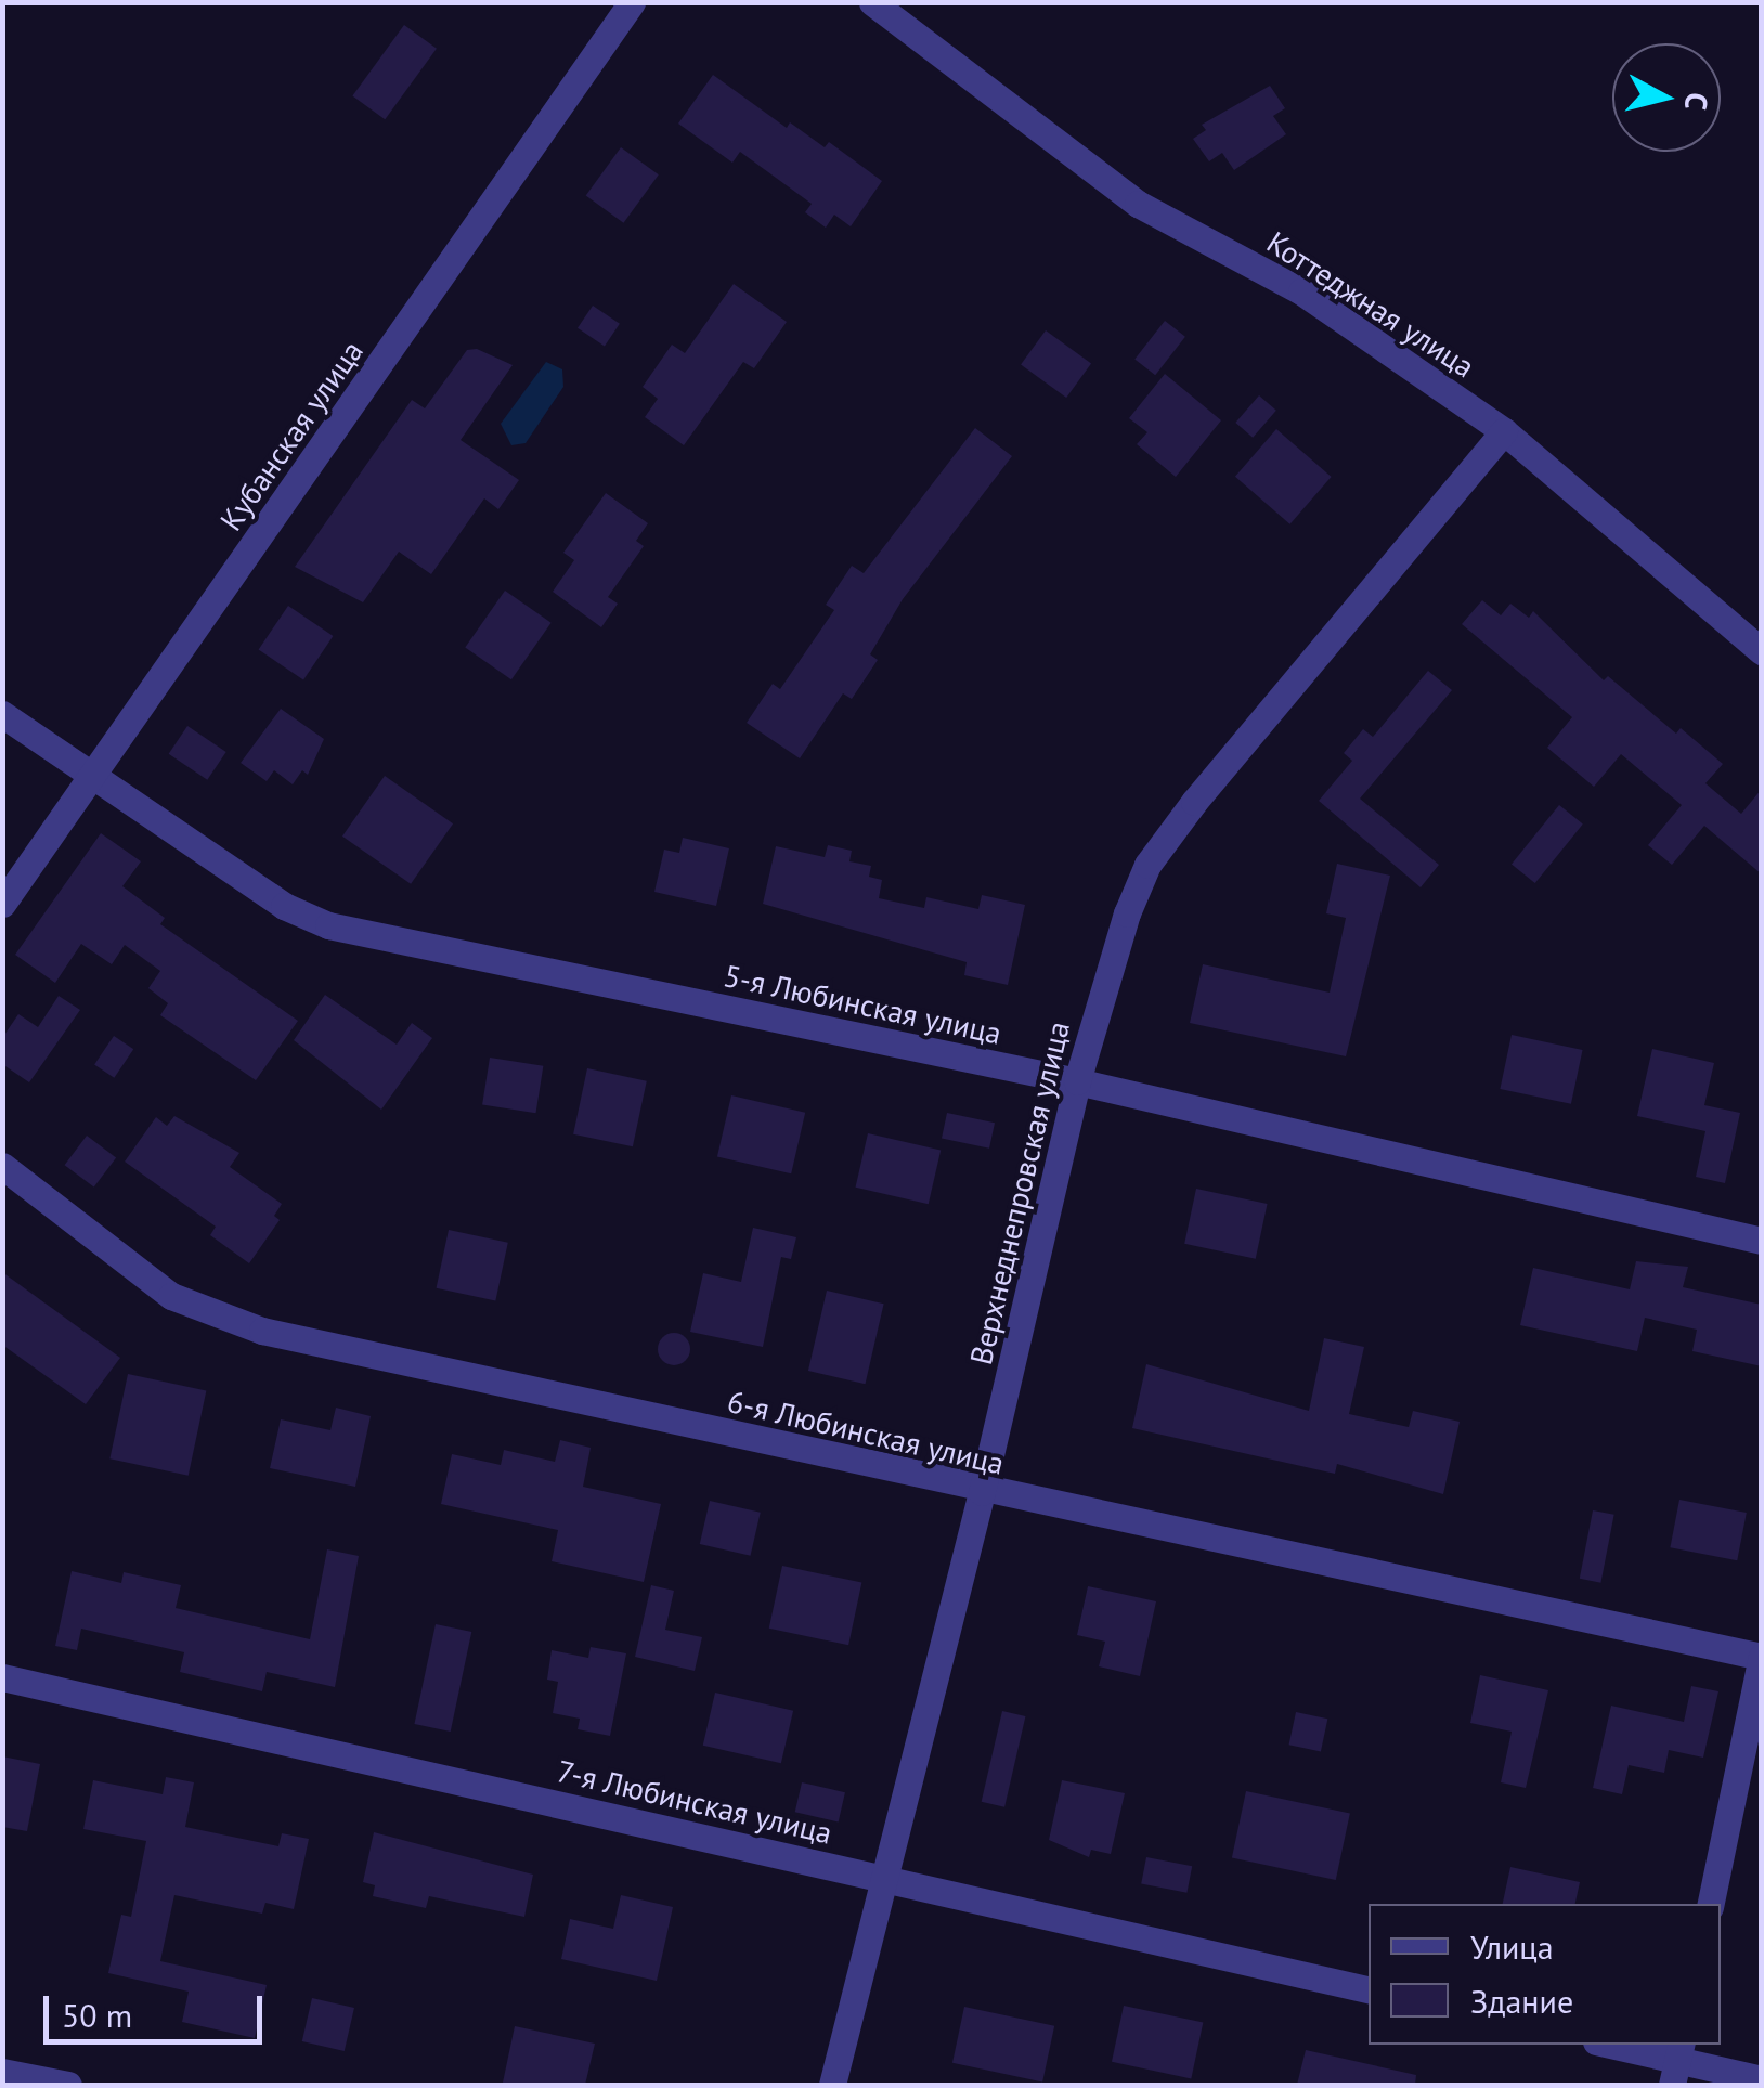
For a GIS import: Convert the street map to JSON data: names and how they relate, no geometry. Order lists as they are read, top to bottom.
{
  "streets": {
    "street": [
      "Коттеджная улица",
      "Кубанская улица",
      "5-я Любинская улица",
      "Верхнеднепровская улица",
      "6-я Любинская улица",
      "7-я Любинская улица"
    ]
  },
  "crossings": [
    ["Коттеджная улица", "Верхнеднепровская улица"],
    ["Кубанская улица", "5-я Любинская улица"],
    ["5-я Любинская улица", "Верхнеднепровская улица"],
    ["Верхнеднепровская улица", "6-я Любинская улица"],
    ["Верхнеднепровская улица", "7-я Любинская улица"]
  ],
  "legend": ["Улица", "Здание"],
  "scale_bar": "50 m",
  "north": "right"
}
